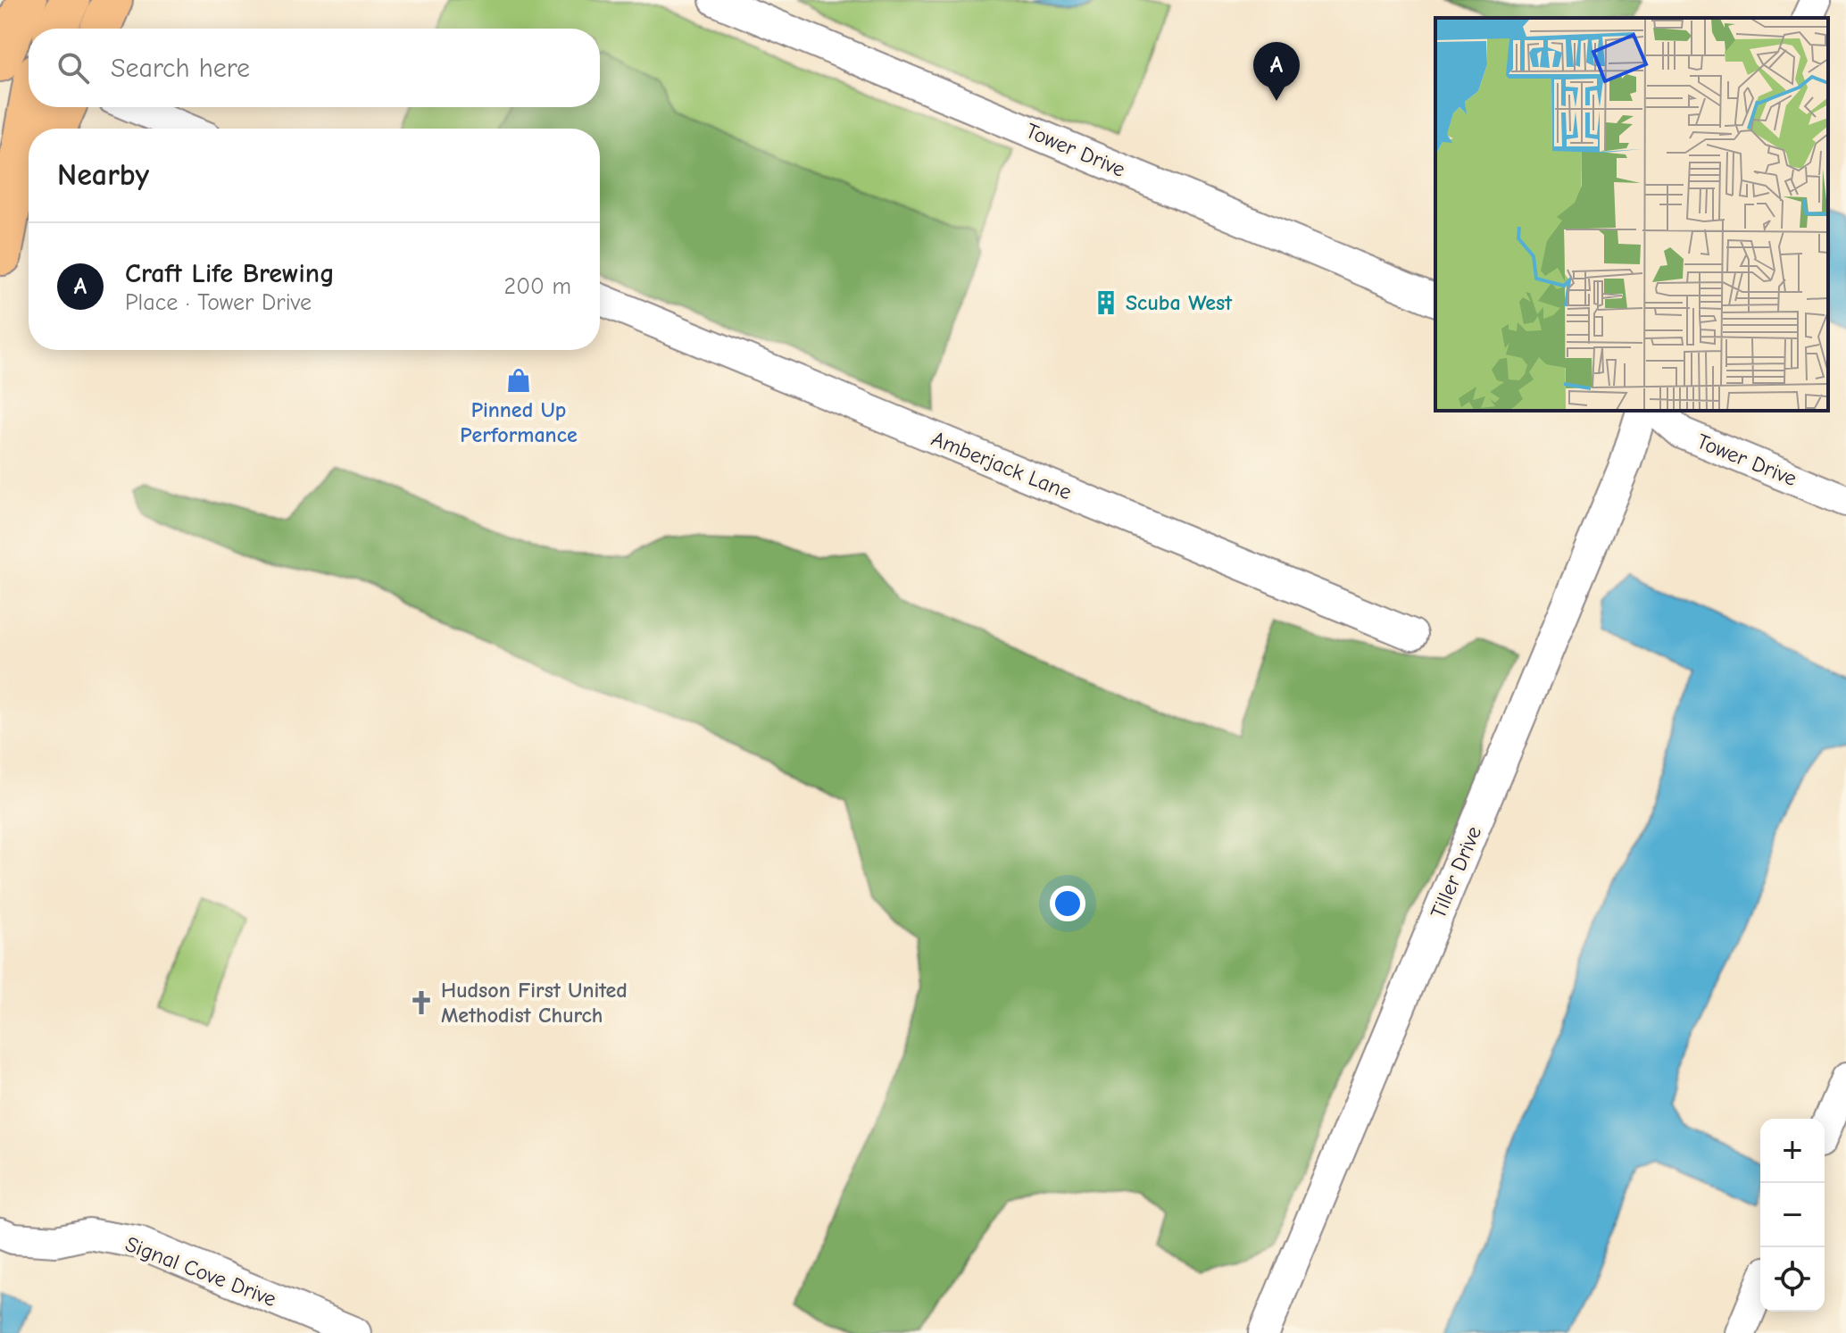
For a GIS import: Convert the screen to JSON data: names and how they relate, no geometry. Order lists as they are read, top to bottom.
{
  "streets": {
    "street": [
      "Tower Drive",
      "Amberjack Lane",
      "Tiller Drive",
      "Signal Cove Drive"
    ]
  },
  "places": {
    "building": ["Scuba West"],
    "shop": ["Pinned Up Performance"],
    "church": ["Hudson First United Methodist Church"]
  },
  "page": {
    "search": "Search here",
    "pins": "A",
    "heading": "Nearby",
    "list": [
      {
        "mark": "A",
        "name": "Craft Life Brewing",
        "note": "Place · Tower Drive",
        "value": "200 m"
      }
    ],
    "map_buttons": ["+", "−"]
  }
}
